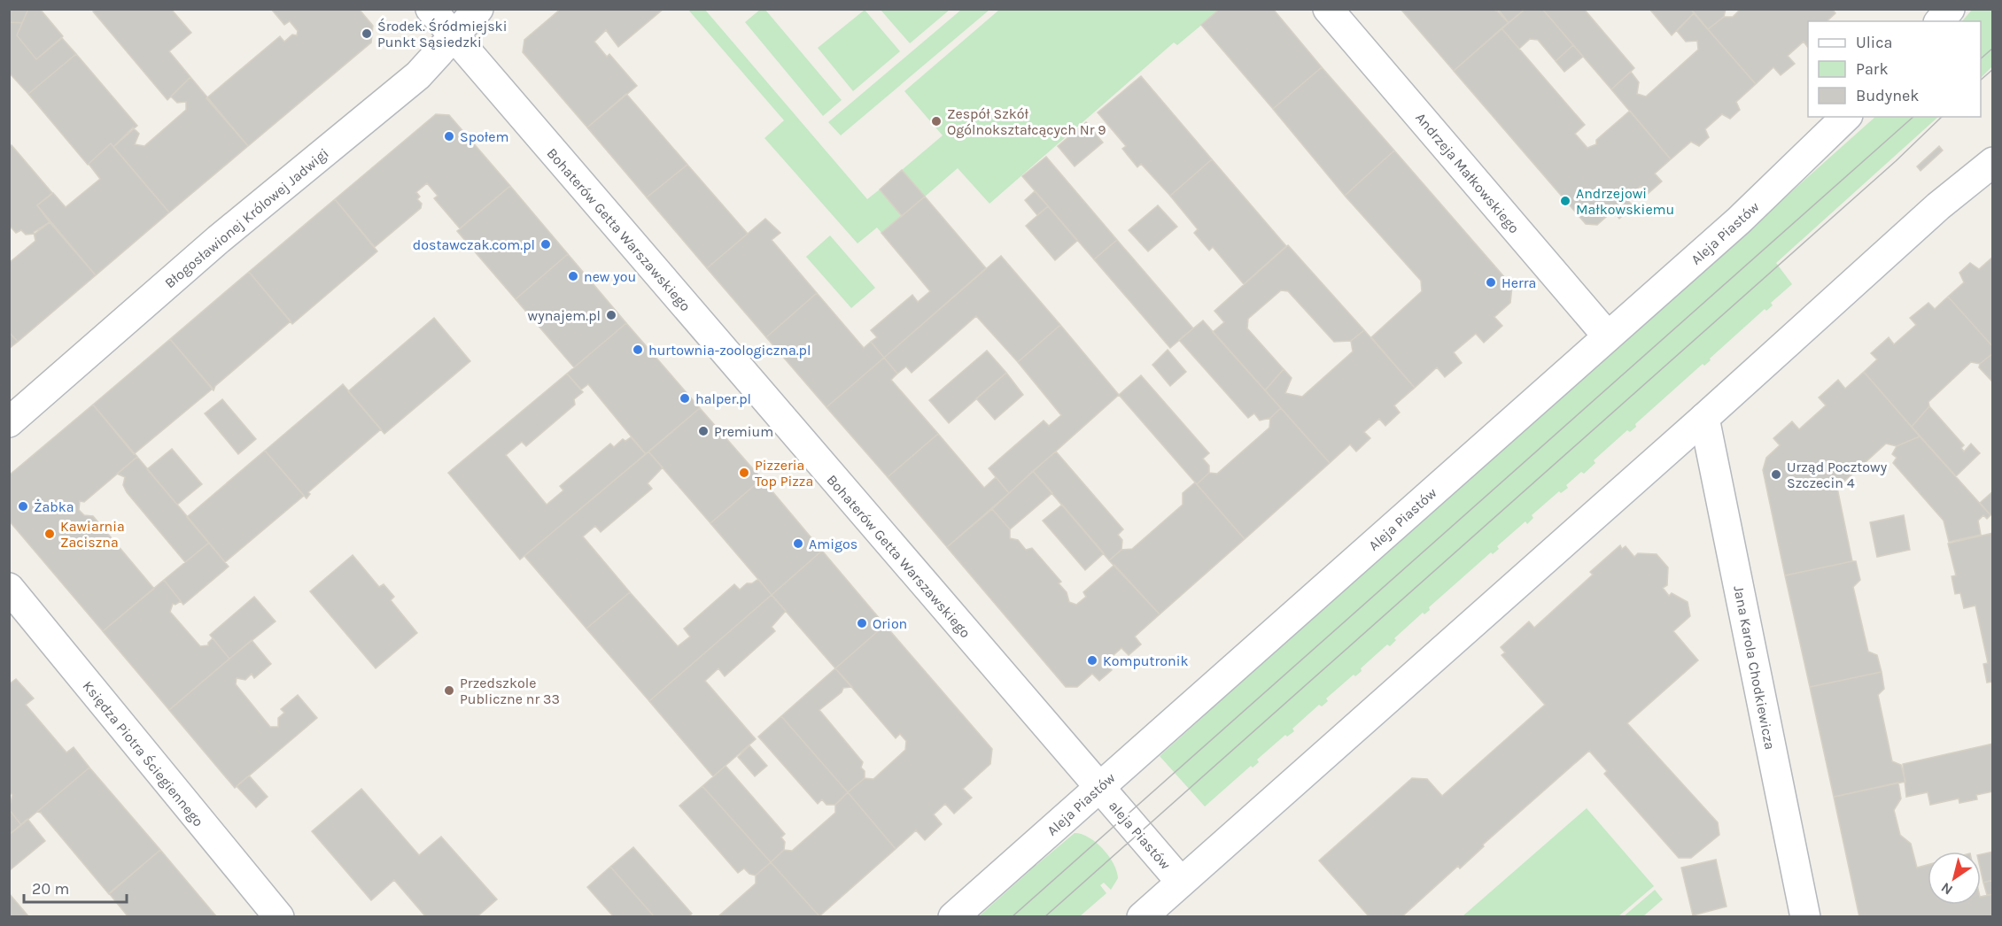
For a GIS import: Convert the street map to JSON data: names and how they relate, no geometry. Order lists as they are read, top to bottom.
{
  "streets": {
    "street": [
      "Andrzeja Małkowskiego",
      "Błogosławionej Królowej Jadwigi",
      "Bohaterów Getta Warszawskiego",
      "Aleja Piastów",
      "Jana Karola Chodkiewicza",
      "Księdza Piotra Ściegiennego",
      "aleja Piastów"
    ]
  },
  "crossings": [
    ["Andrzeja Małkowskiego", "Aleja Piastów"],
    ["Błogosławionej Królowej Jadwigi", "Bohaterów Getta Warszawskiego"],
    ["Bohaterów Getta Warszawskiego", "Aleja Piastów"],
    ["Bohaterów Getta Warszawskiego", "aleja Piastów"],
    ["Aleja Piastów", "Jana Karola Chodkiewicza"],
    ["Aleja Piastów", "aleja Piastów"]
  ],
  "places": [
    "Środek. Śródmiejski Punkt Sąsiedzki",
    "Zespół Szkół Ogólnokształcących Nr 9",
    "Społem",
    "Andrzejowi Małkowskiemu",
    "dostawczak.com.pl",
    "new you",
    "Herra",
    "wynajem.pl",
    "hurtownia-zoologiczna.pl",
    "halper.pl",
    "Premium",
    "Pizzeria Top Pizza",
    "Urząd Pocztowy Szczecin 4",
    "Żabka",
    "Kawiarnia Zaciszna",
    "Amigos",
    "Orion",
    "Komputronik",
    "Przedszkole Publiczne nr 33"
  ],
  "legend": ["Ulica", "Park", "Budynek"],
  "scale_bar": "20 m",
  "north": "bottom left"
}
